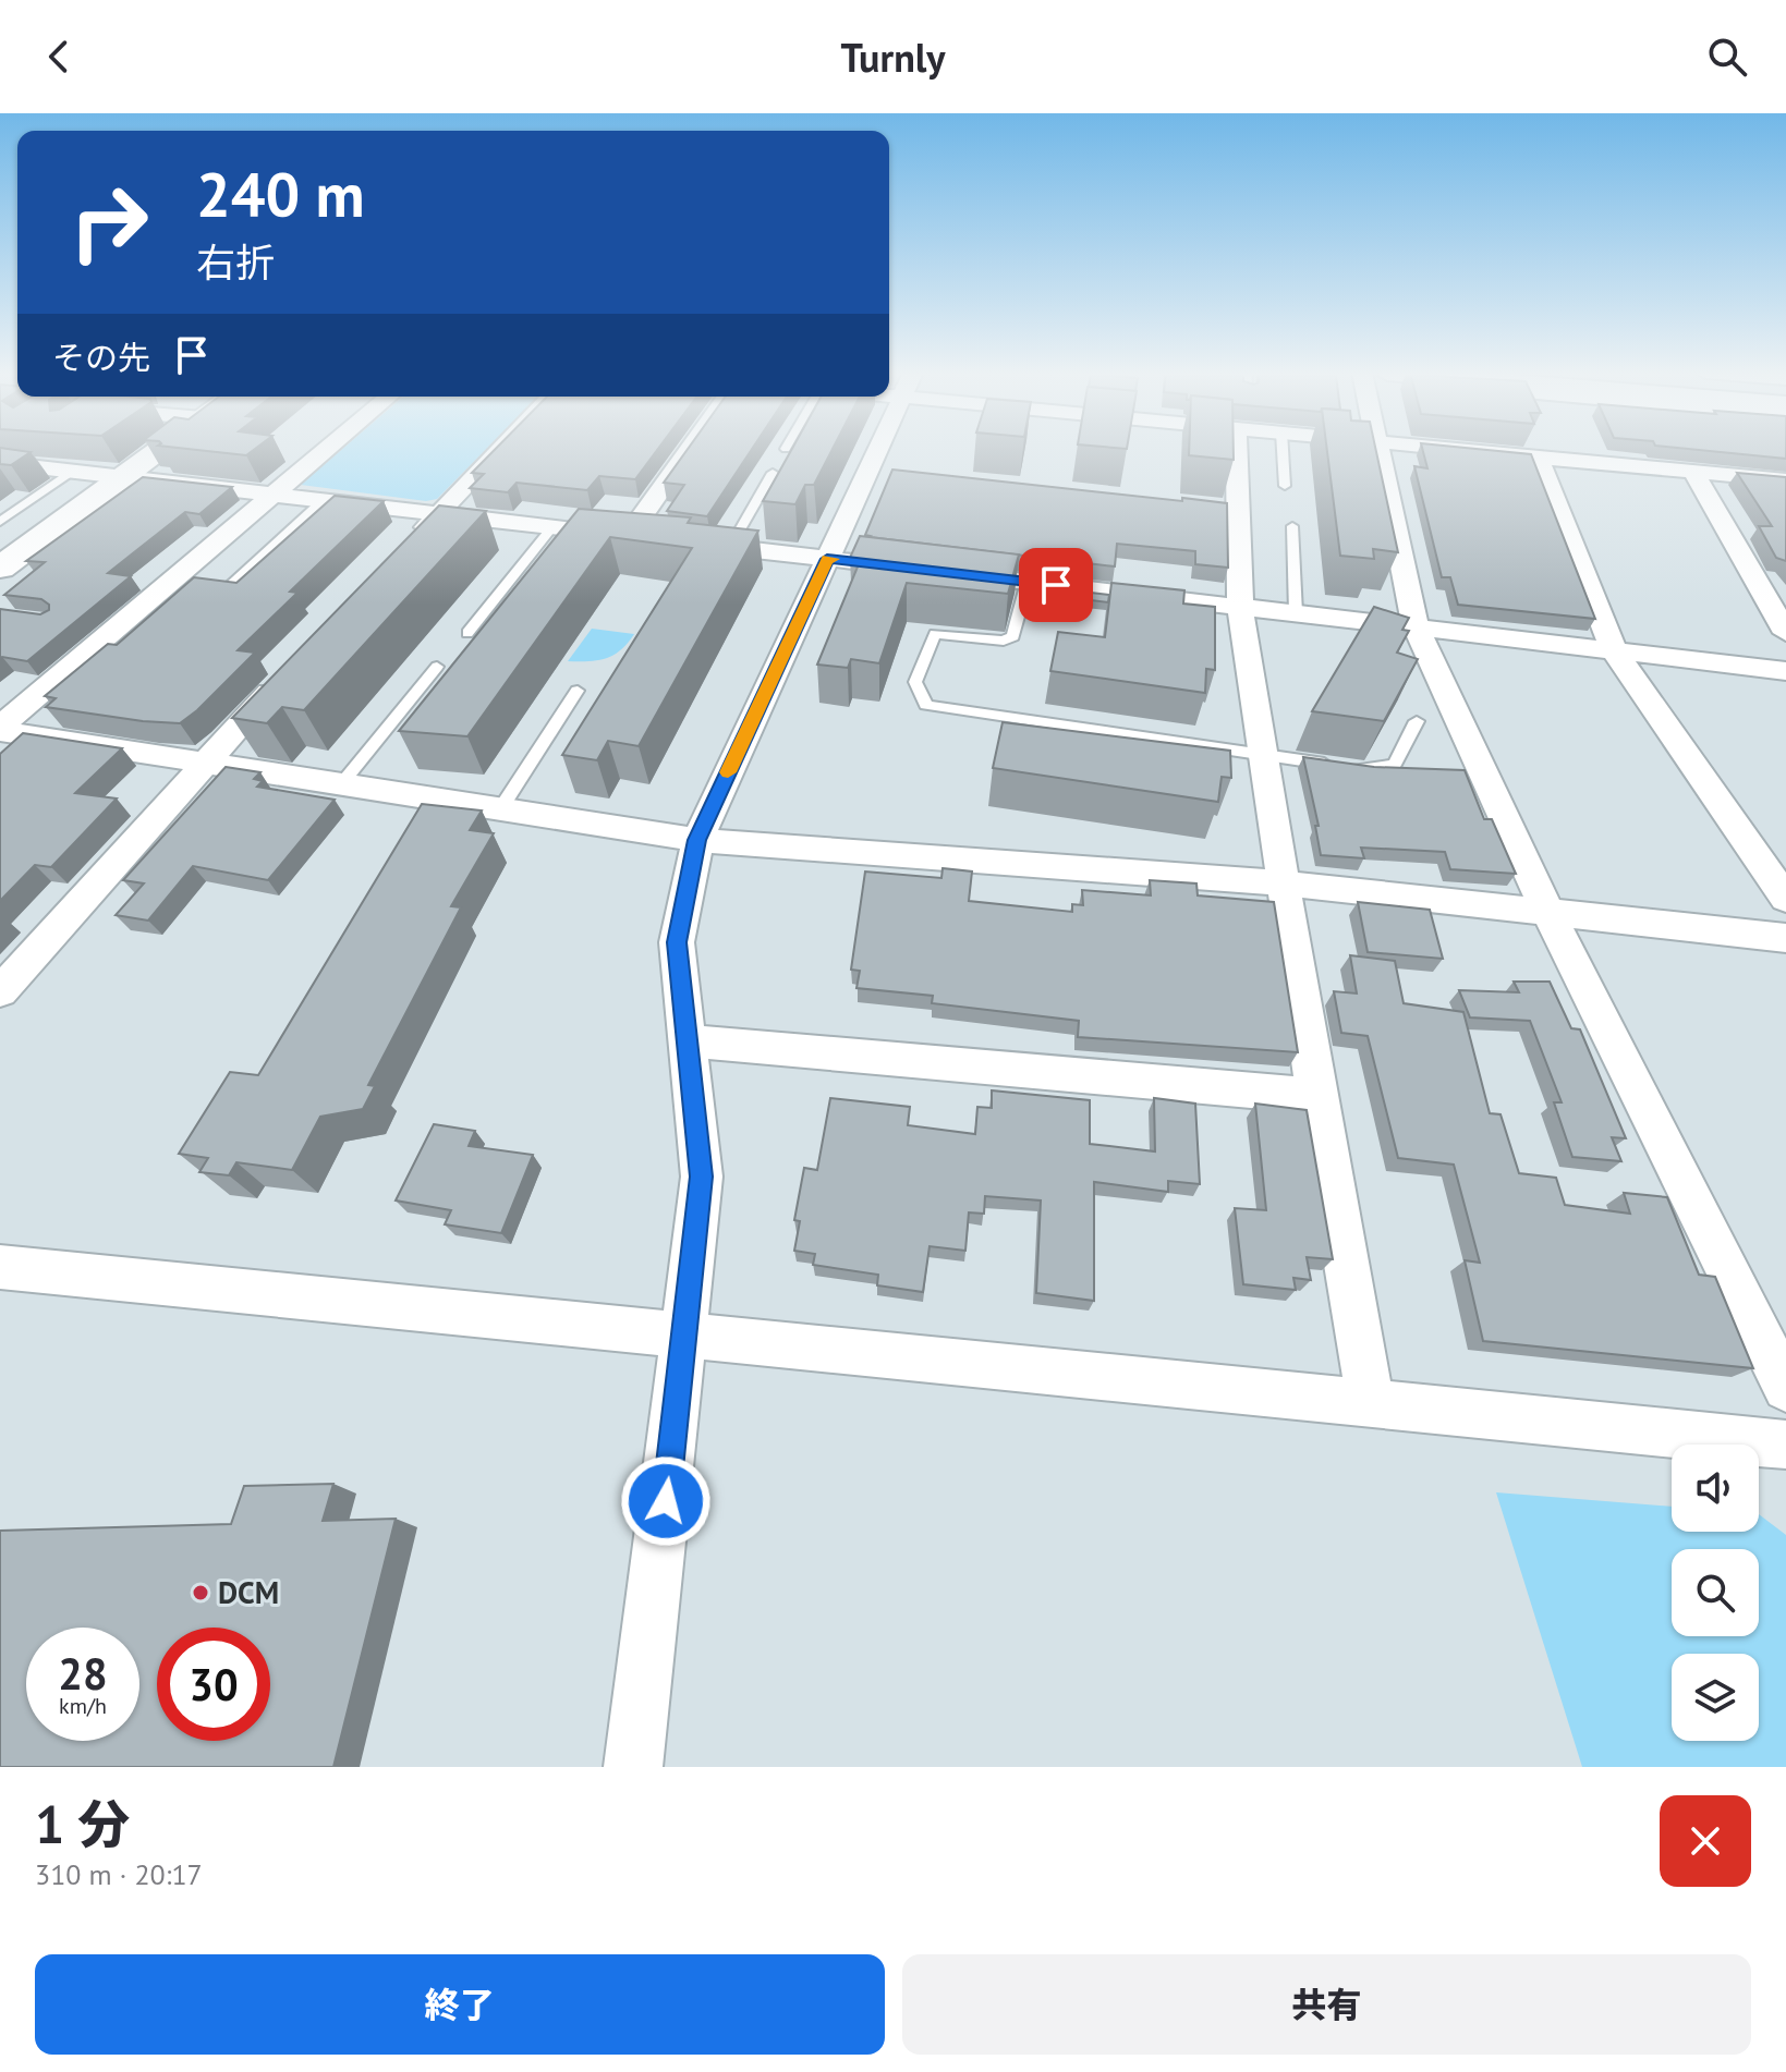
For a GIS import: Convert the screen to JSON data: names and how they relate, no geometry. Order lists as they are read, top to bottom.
{
  "places": ["DCM"],
  "page": {
    "header": "Turnly",
    "turn": ["240 m", "右折"],
    "then": "その先",
    "speed": "28 km/h",
    "limit": "30",
    "heading": ["1 分", "310 m · 20:17"],
    "buttons": ["終了", "共有"]
  }
}
